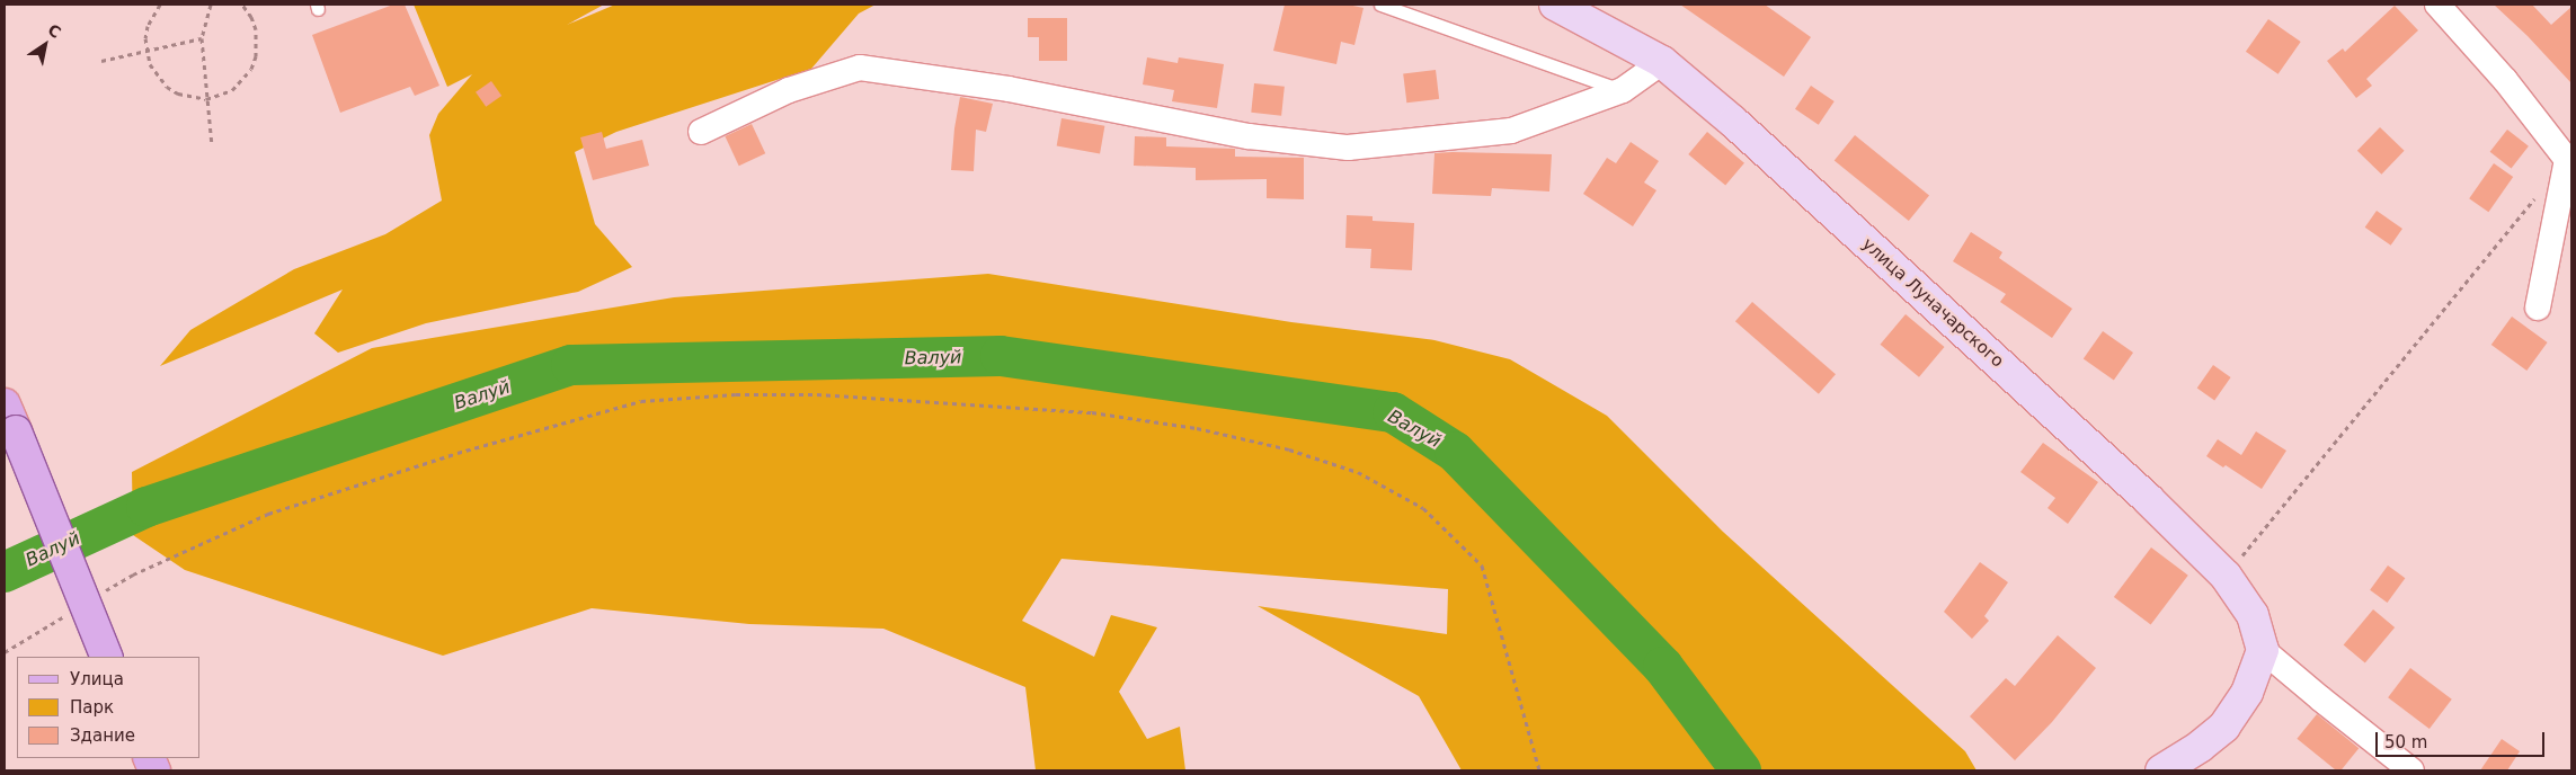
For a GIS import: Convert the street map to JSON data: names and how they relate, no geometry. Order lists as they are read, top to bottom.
{
  "streets": {
    "main road": ["улица Луначарского"]
  },
  "water": ["Валуй"],
  "legend": ["Улица", "Парк", "Здание"],
  "scale_bar": "50 m",
  "north": "top right"
}
